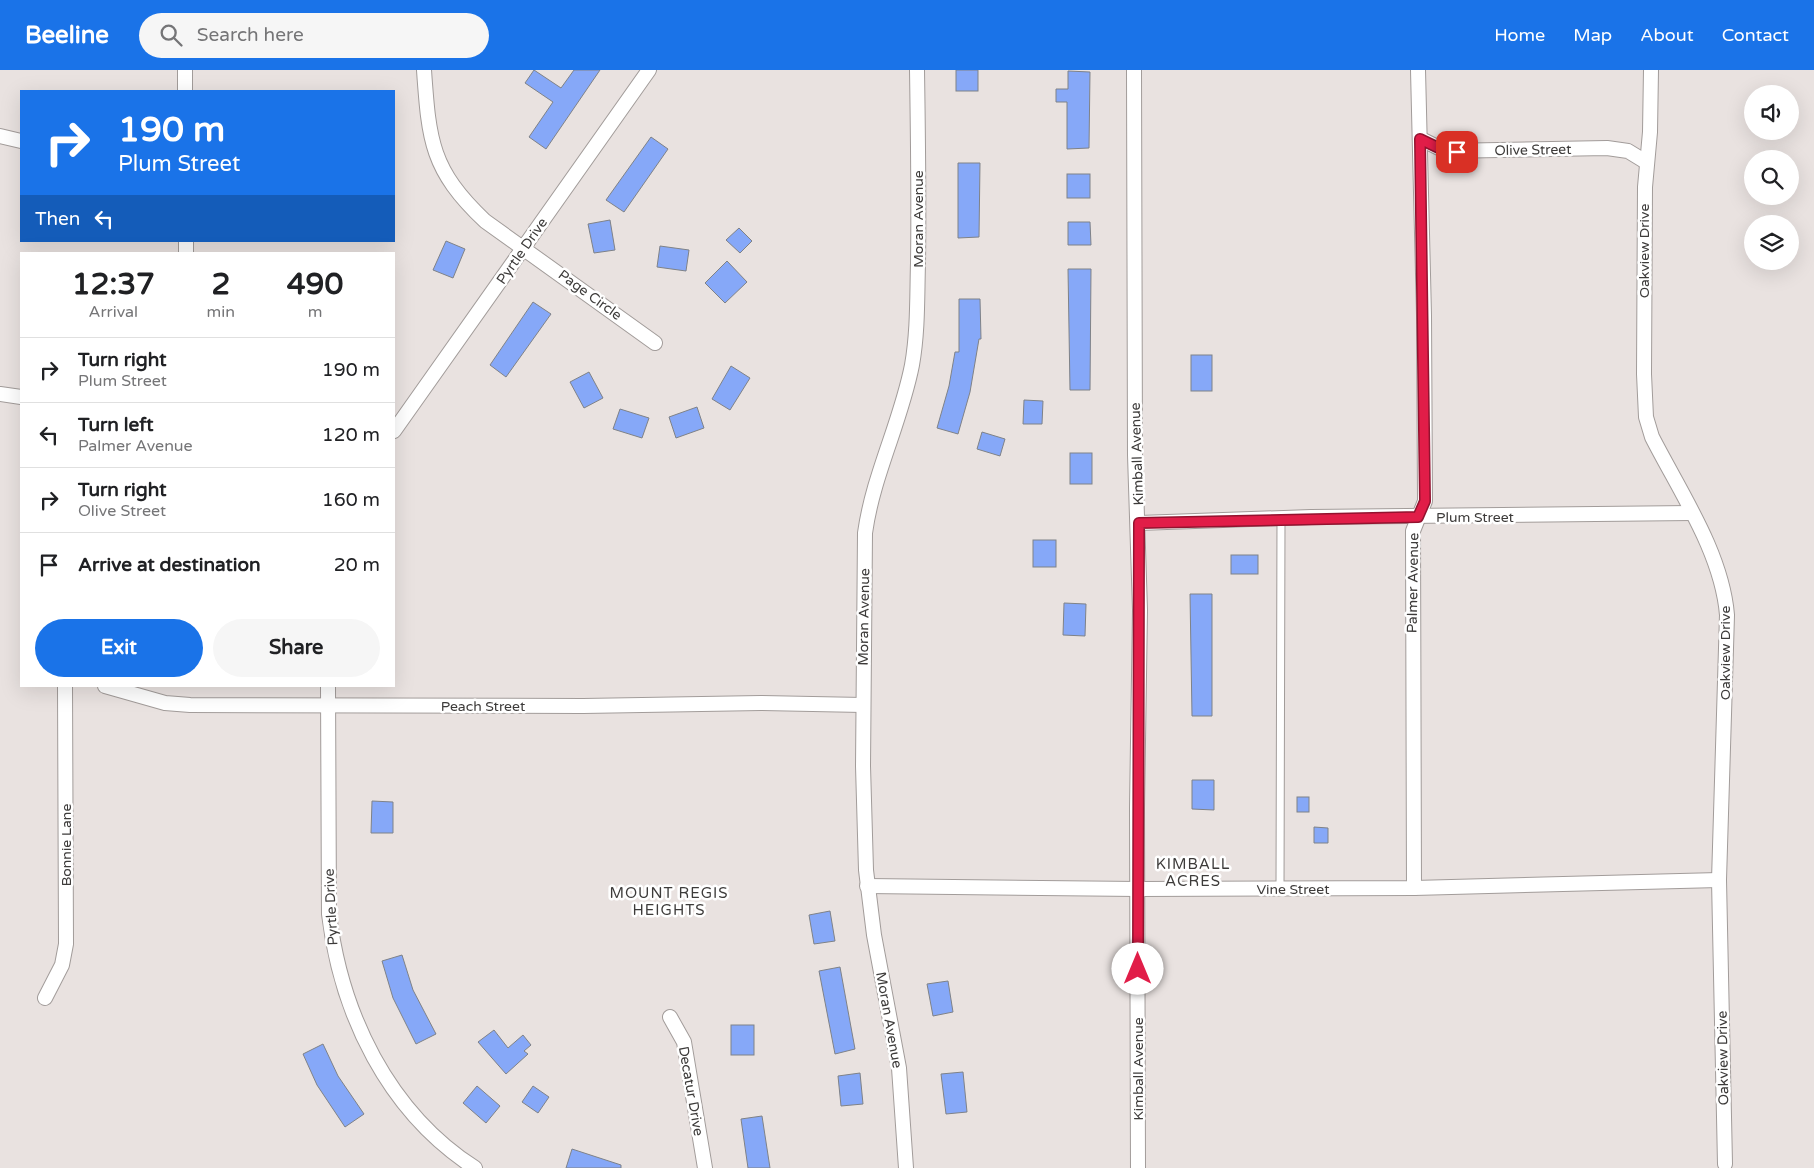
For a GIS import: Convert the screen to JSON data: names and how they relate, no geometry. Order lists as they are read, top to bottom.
{
  "streets": {
    "street": [
      "Olive Street",
      "Moran Avenue",
      "Pyrtle Drive",
      "Oakview Drive",
      "Page Circle",
      "Kimball Avenue",
      "Plum Street",
      "Palmer Avenue",
      "Peach Street",
      "Bonnie Lane",
      "Vine Street",
      "Decatur Drive"
    ]
  },
  "crossings": [
    ["Olive Street", "Oakview Drive"],
    ["Olive Street", "Palmer Avenue"],
    ["Moran Avenue", "Peach Street"],
    ["Moran Avenue", "Vine Street"],
    ["Pyrtle Drive", "Page Circle"],
    ["Pyrtle Drive", "Peach Street"],
    ["Oakview Drive", "Plum Street"],
    ["Oakview Drive", "Vine Street"],
    ["Kimball Avenue", "Plum Street"],
    ["Kimball Avenue", "Vine Street"],
    ["Plum Street", "Palmer Avenue"],
    ["Palmer Avenue", "Vine Street"]
  ],
  "districts": ["KIMBALL ACRES", "MOUNT REGIS HEIGHTS"],
  "page": {
    "header": "Beeline",
    "search": "Search here",
    "nav": [
      "Home",
      "Map",
      "About",
      "Contact"
    ],
    "turn": ["190 m", "Plum Street"],
    "then": "Then",
    "eta": [
      "12:37",
      "Arrival",
      "2",
      "min",
      "490",
      "m"
    ],
    "list": [
      {
        "name": "Turn right",
        "note": "Plum Street",
        "value": "190 m"
      },
      {
        "name": "Turn left",
        "note": "Palmer Avenue",
        "value": "120 m"
      },
      {
        "name": "Turn right",
        "note": "Olive Street",
        "value": "160 m"
      },
      {
        "name": "Arrive at destination",
        "value": "20 m"
      }
    ],
    "buttons": ["Exit", "Share"]
  }
}
